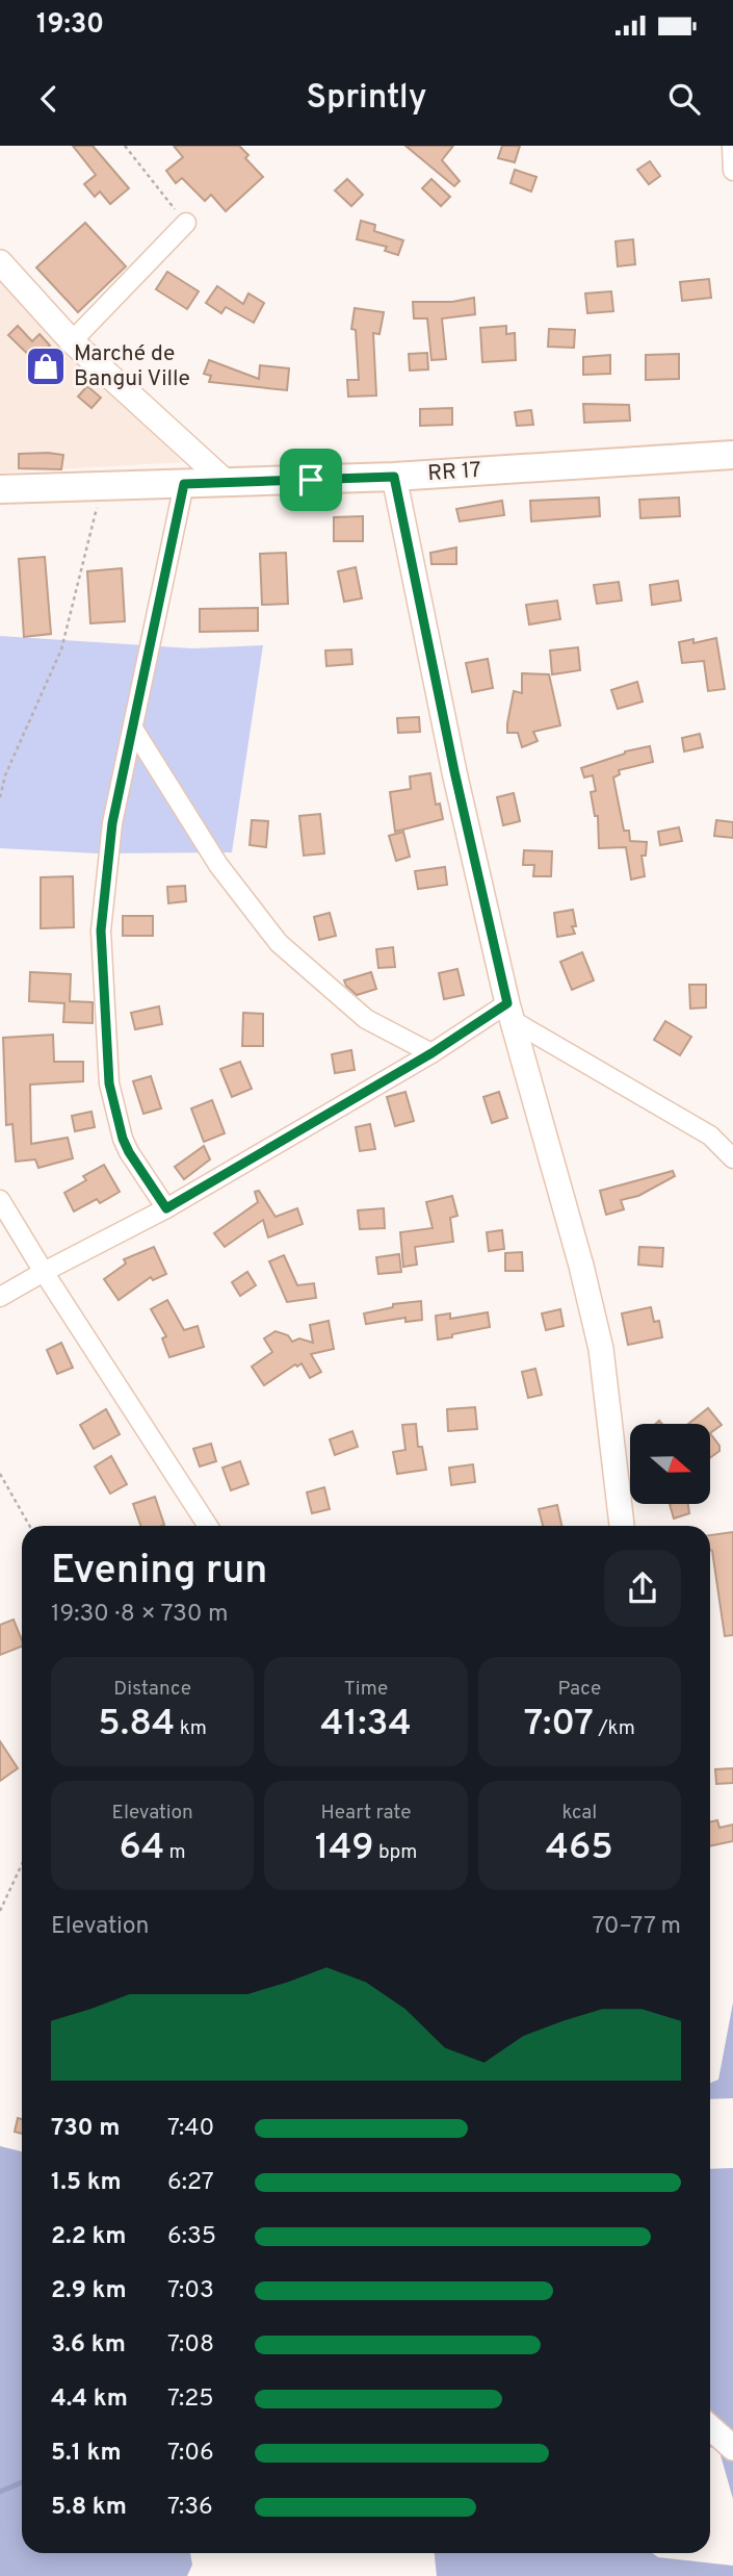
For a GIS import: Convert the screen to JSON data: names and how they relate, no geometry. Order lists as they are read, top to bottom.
{
  "streets": {
    "main road": ["RR 17"]
  },
  "places": {
    "shop": ["Marché de Bangui Ville"]
  },
  "north": "right",
  "page": {
    "status": "19:30",
    "header": "Sprintly",
    "heading": ["Evening run", "19:30 · 8 × 730 m"],
    "stats": [
      ["Distance", "5.84 km"],
      ["Time", "41:34"],
      ["Pace", "7:07 /km"],
      ["Elevation", "64 m"],
      ["Heart rate", "149 bpm"],
      ["kcal", "465"]
    ],
    "chart": ["Elevation", "70–77 m"],
    "list": [
      {
        "name": "730 m",
        "note": "7:40"
      },
      {
        "name": "1.5 km",
        "note": "6:27"
      },
      {
        "name": "2.2 km",
        "note": "6:35"
      },
      {
        "name": "2.9 km",
        "note": "7:03"
      },
      {
        "name": "3.6 km",
        "note": "7:08"
      },
      {
        "name": "4.4 km",
        "note": "7:25"
      },
      {
        "name": "5.1 km",
        "note": "7:06"
      },
      {
        "name": "5.8 km",
        "note": "7:36"
      }
    ]
  }
}
